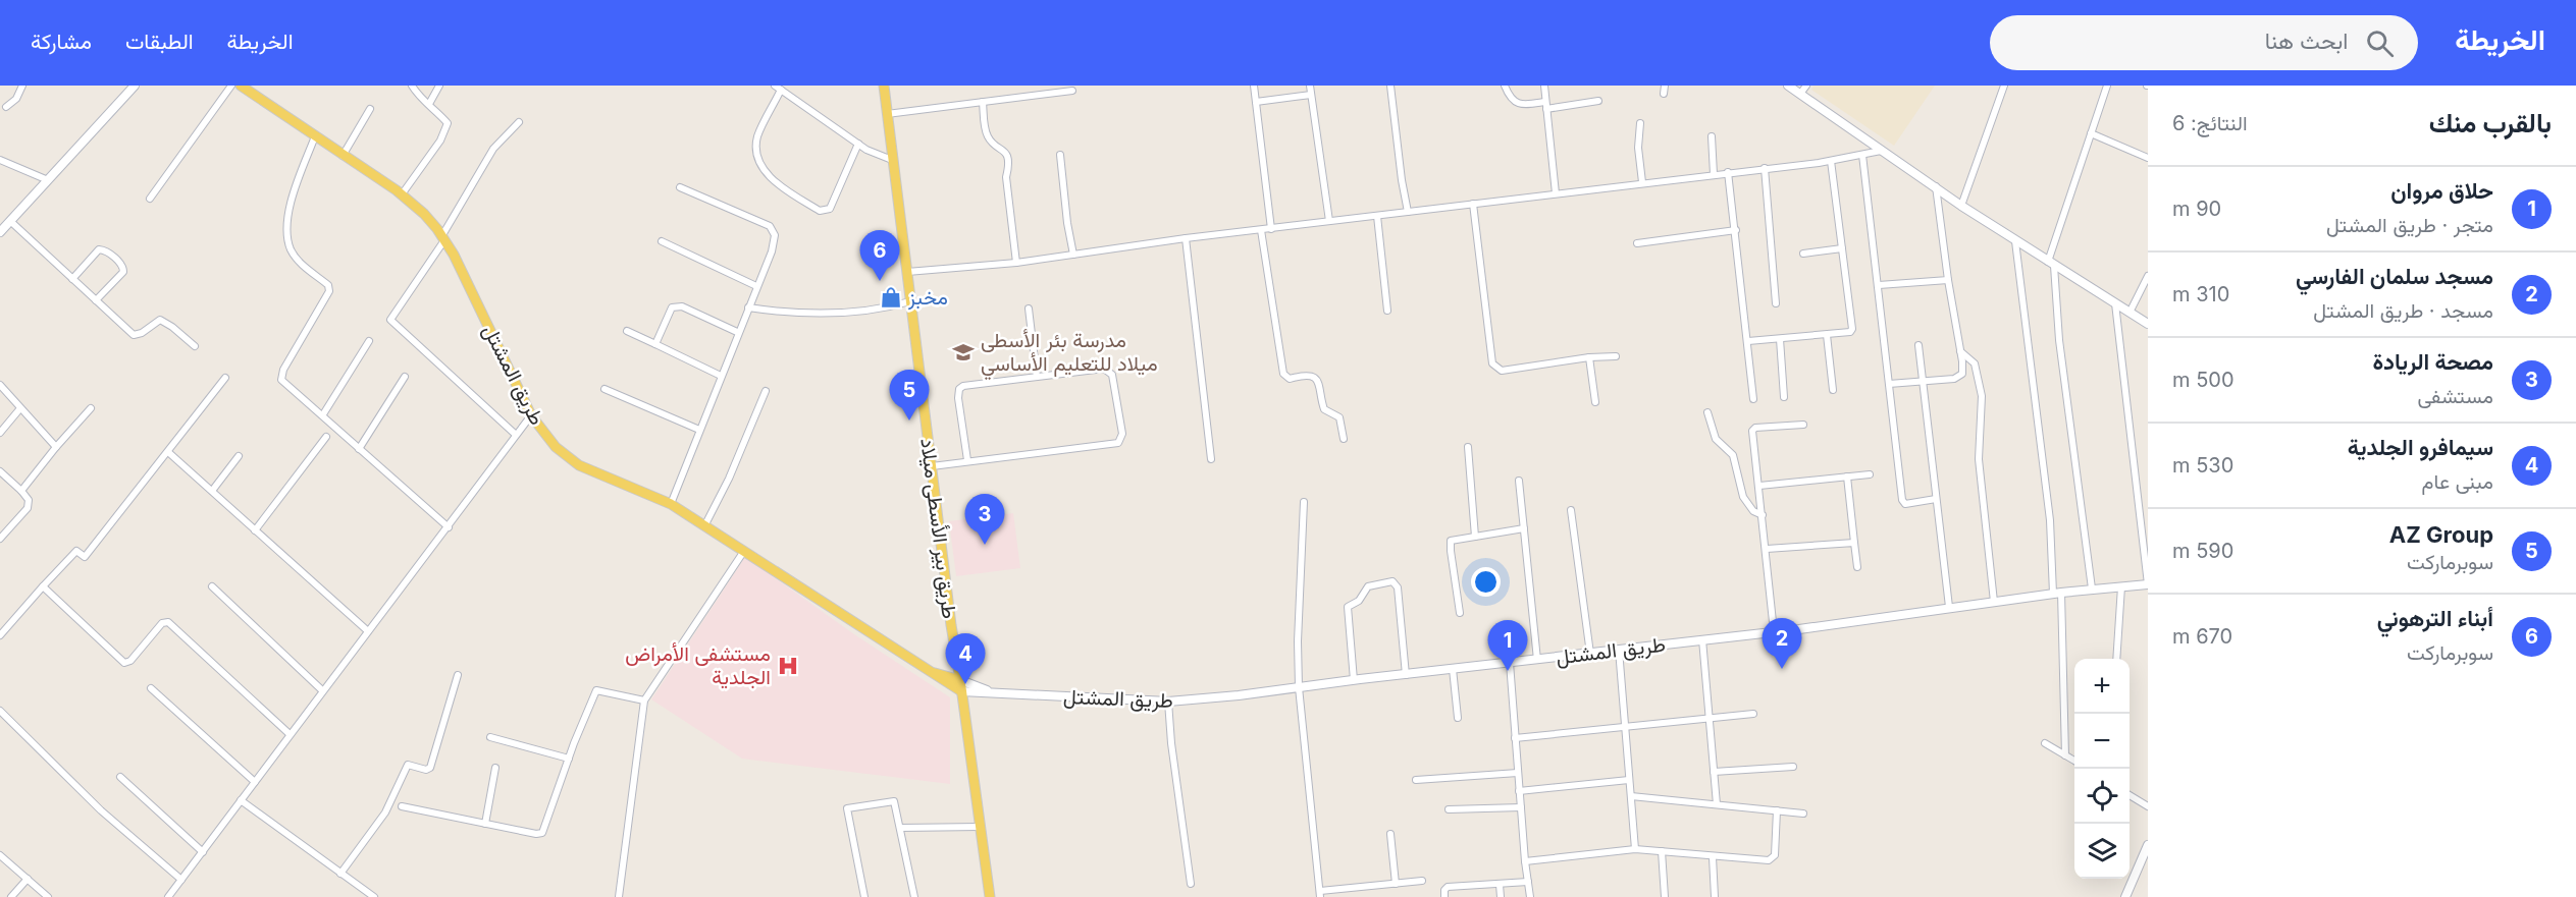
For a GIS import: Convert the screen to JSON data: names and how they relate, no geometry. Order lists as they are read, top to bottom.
{
  "streets": {
    "main road": ["طريق المشتل", "طريق بير الأسطى ميلاد"]
  },
  "crossings": [
    ["طريق المشتل", "طريق بير الأسطى ميلاد"]
  ],
  "places": {
    "shop": ["مخبز"],
    "school or university": ["مدرسة بئر الأسطى ميلاد للتعليم الأساسي"],
    "hospital": ["مستشفى الأمراض الجلدية"]
  },
  "page": {
    "header": "الخريطة",
    "search": "ابحث هنا",
    "nav": ["الخريطة", "الطبقات", "مشاركة"],
    "heading": ["بالقرب منك", "النتائج: 6"],
    "list": [
      {
        "mark": "1",
        "name": "حلاق مروان",
        "note": "متجر · طريق المشتل",
        "value": "90 m"
      },
      {
        "mark": "2",
        "name": "مسجد سلمان الفارسي",
        "note": "مسجد · طريق المشتل",
        "value": "310 m"
      },
      {
        "mark": "3",
        "name": "مصحة الريادة",
        "note": "مستشفى",
        "value": "500 m"
      },
      {
        "mark": "4",
        "name": "سيمافرو الجلدية",
        "note": "مبنى عام",
        "value": "530 m"
      },
      {
        "mark": "5",
        "name": "AZ Group",
        "note": "سوبرماركت",
        "value": "590 m"
      },
      {
        "mark": "6",
        "name": "أبناء الترهوني",
        "note": "سوبرماركت",
        "value": "670 m"
      }
    ],
    "pins": [
      "6",
      "5",
      "3",
      "2",
      "1",
      "4"
    ],
    "map_buttons": ["+", "−"]
  }
}
